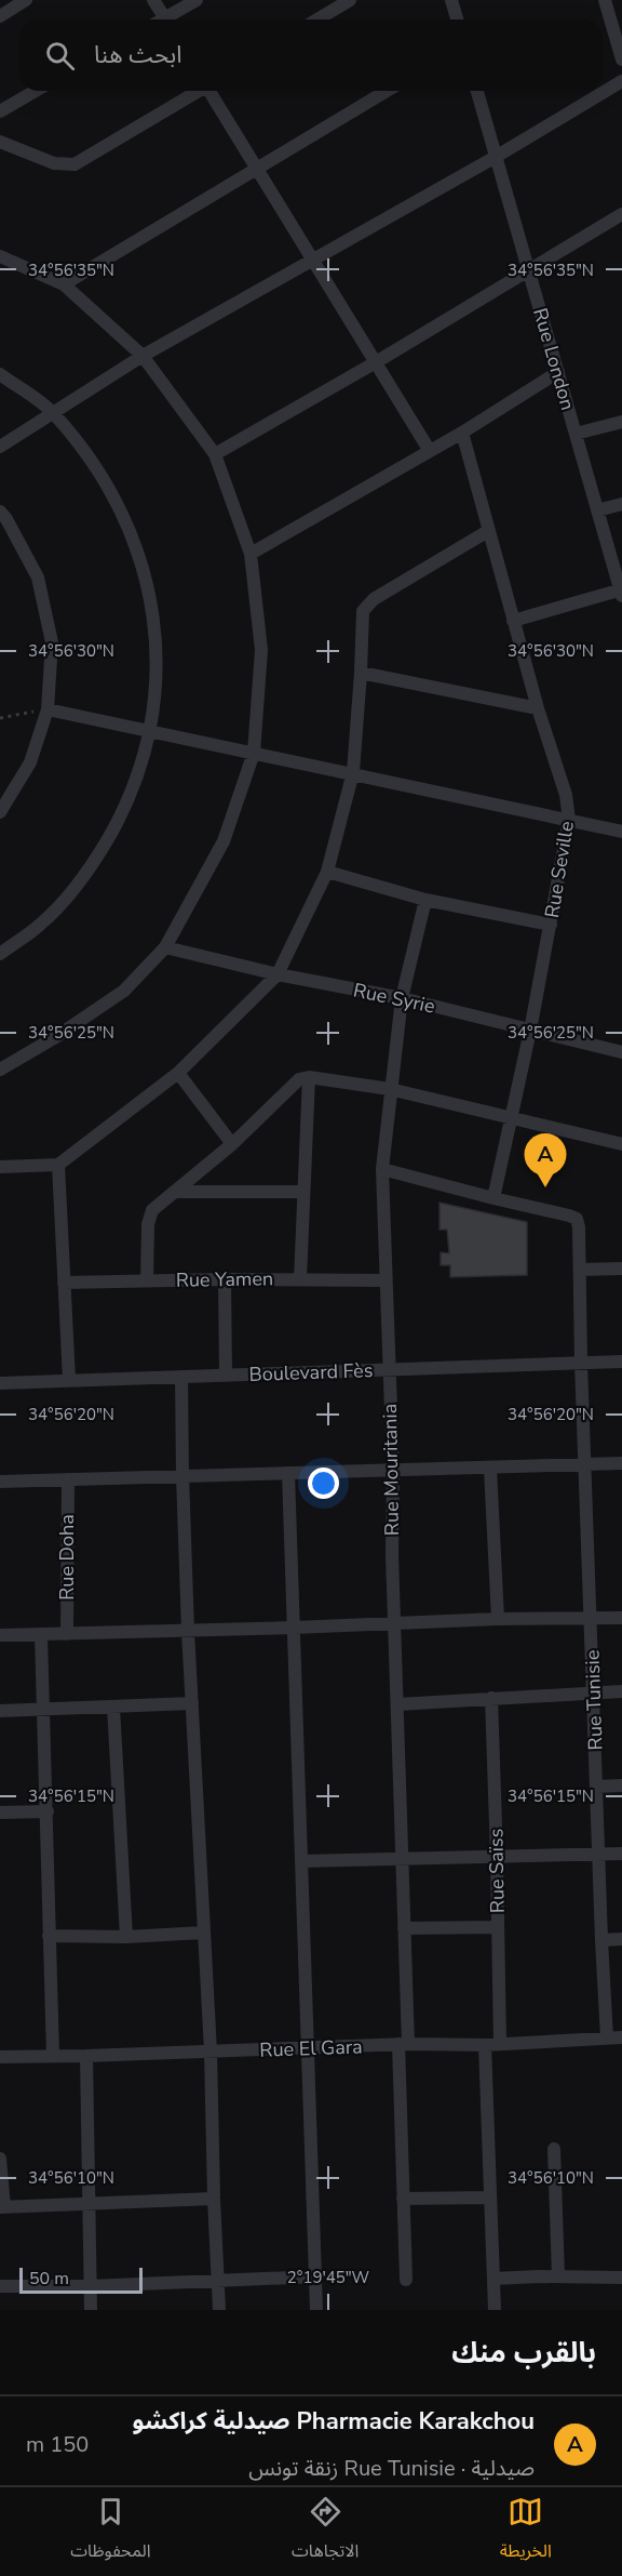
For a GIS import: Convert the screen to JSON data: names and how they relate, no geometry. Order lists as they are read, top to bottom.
{
  "streets": {
    "street": [
      "Rue London",
      "Rue Seville",
      "Rue Syrie",
      "Rue Yamen",
      "Boulevard Fès",
      "Rue Mouritania",
      "Rue Doha",
      "Rue Tunisie",
      "Rue Saïss",
      "Rue El Gara"
    ]
  },
  "crossings": [
    ["Rue Seville", "Rue Syrie"],
    ["Rue Seville", "Rue Tunisie"],
    ["Rue Syrie", "Rue Mouritania"],
    ["Rue Yamen", "Rue Mouritania"],
    ["Boulevard Fès", "Rue Mouritania"],
    ["Boulevard Fès", "Rue Tunisie"],
    ["Rue Mouritania", "Rue El Gara"],
    ["Rue Tunisie", "Rue El Gara"],
    ["Rue Saïss", "Rue El Gara"]
  ],
  "scale_bar": "50 m",
  "page": {
    "search": "ابحث هنا",
    "pins": "A",
    "scale": "50 m",
    "heading": "بالقرب منك",
    "list": [
      {
        "mark": "A",
        "name": "Pharmacie Karakchou صيدلية كراكشو",
        "note": "صيدلية · Rue Tunisie زنقة تونس",
        "value": "150 m"
      }
    ],
    "nav": ["الخريطة", "الاتجاهات", "المحفوظات"]
  },
  "coordinates": [
    "34°56'35\"N",
    "34°56'30\"N",
    "34°56'25\"N",
    "34°56'20\"N",
    "34°56'15\"N",
    "34°56'10\"N",
    "2°19'45\"W"
  ]
}
